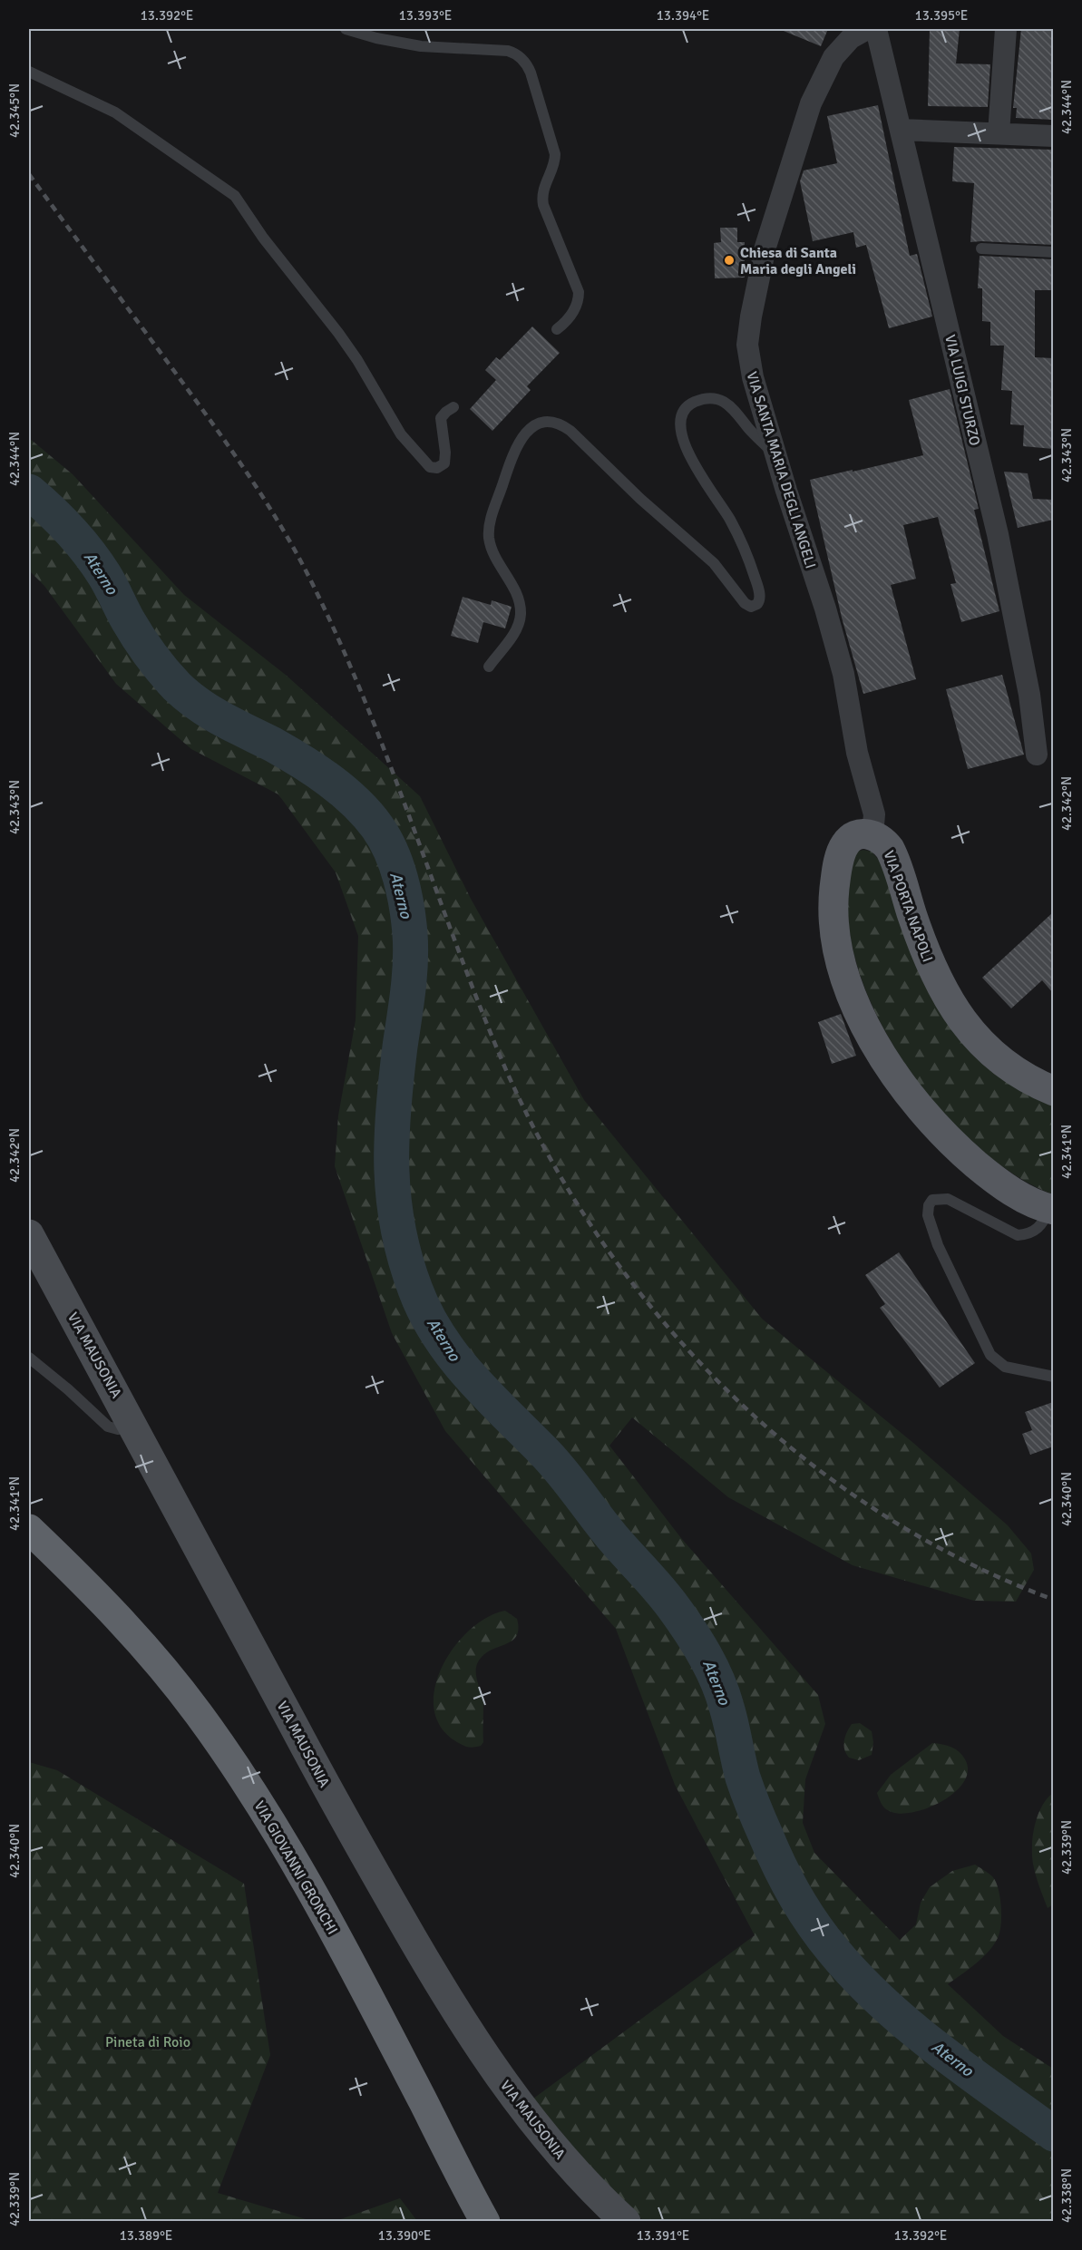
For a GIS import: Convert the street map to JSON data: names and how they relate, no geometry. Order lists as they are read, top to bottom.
{
  "streets": {
    "highway": ["VIA GIOVANNI GRONCHI"],
    "main road": ["VIA PORTA NAPOLI", "VIA MAUSONIA"],
    "street": ["VIA LUIGI STURZO", "VIA SANTA MARIA DEGLI ANGELI"]
  },
  "crossings": [
    ["VIA SANTA MARIA DEGLI ANGELI", "VIA PORTA NAPOLI"]
  ],
  "water": ["Aterno"],
  "parks": ["Pineta di Roio"],
  "places": ["Chiesa di Santa Maria degli Angeli"],
  "coordinates": [
    "13.392°E",
    "13.393°E",
    "13.394°E",
    "13.395°E",
    "42.344°N",
    "42.345°N",
    "42.343°N",
    "42.342°N",
    "42.341°N",
    "42.340°N",
    "42.339°N",
    "42.338°N",
    "13.389°E",
    "13.390°E",
    "13.391°E"
  ]
}
